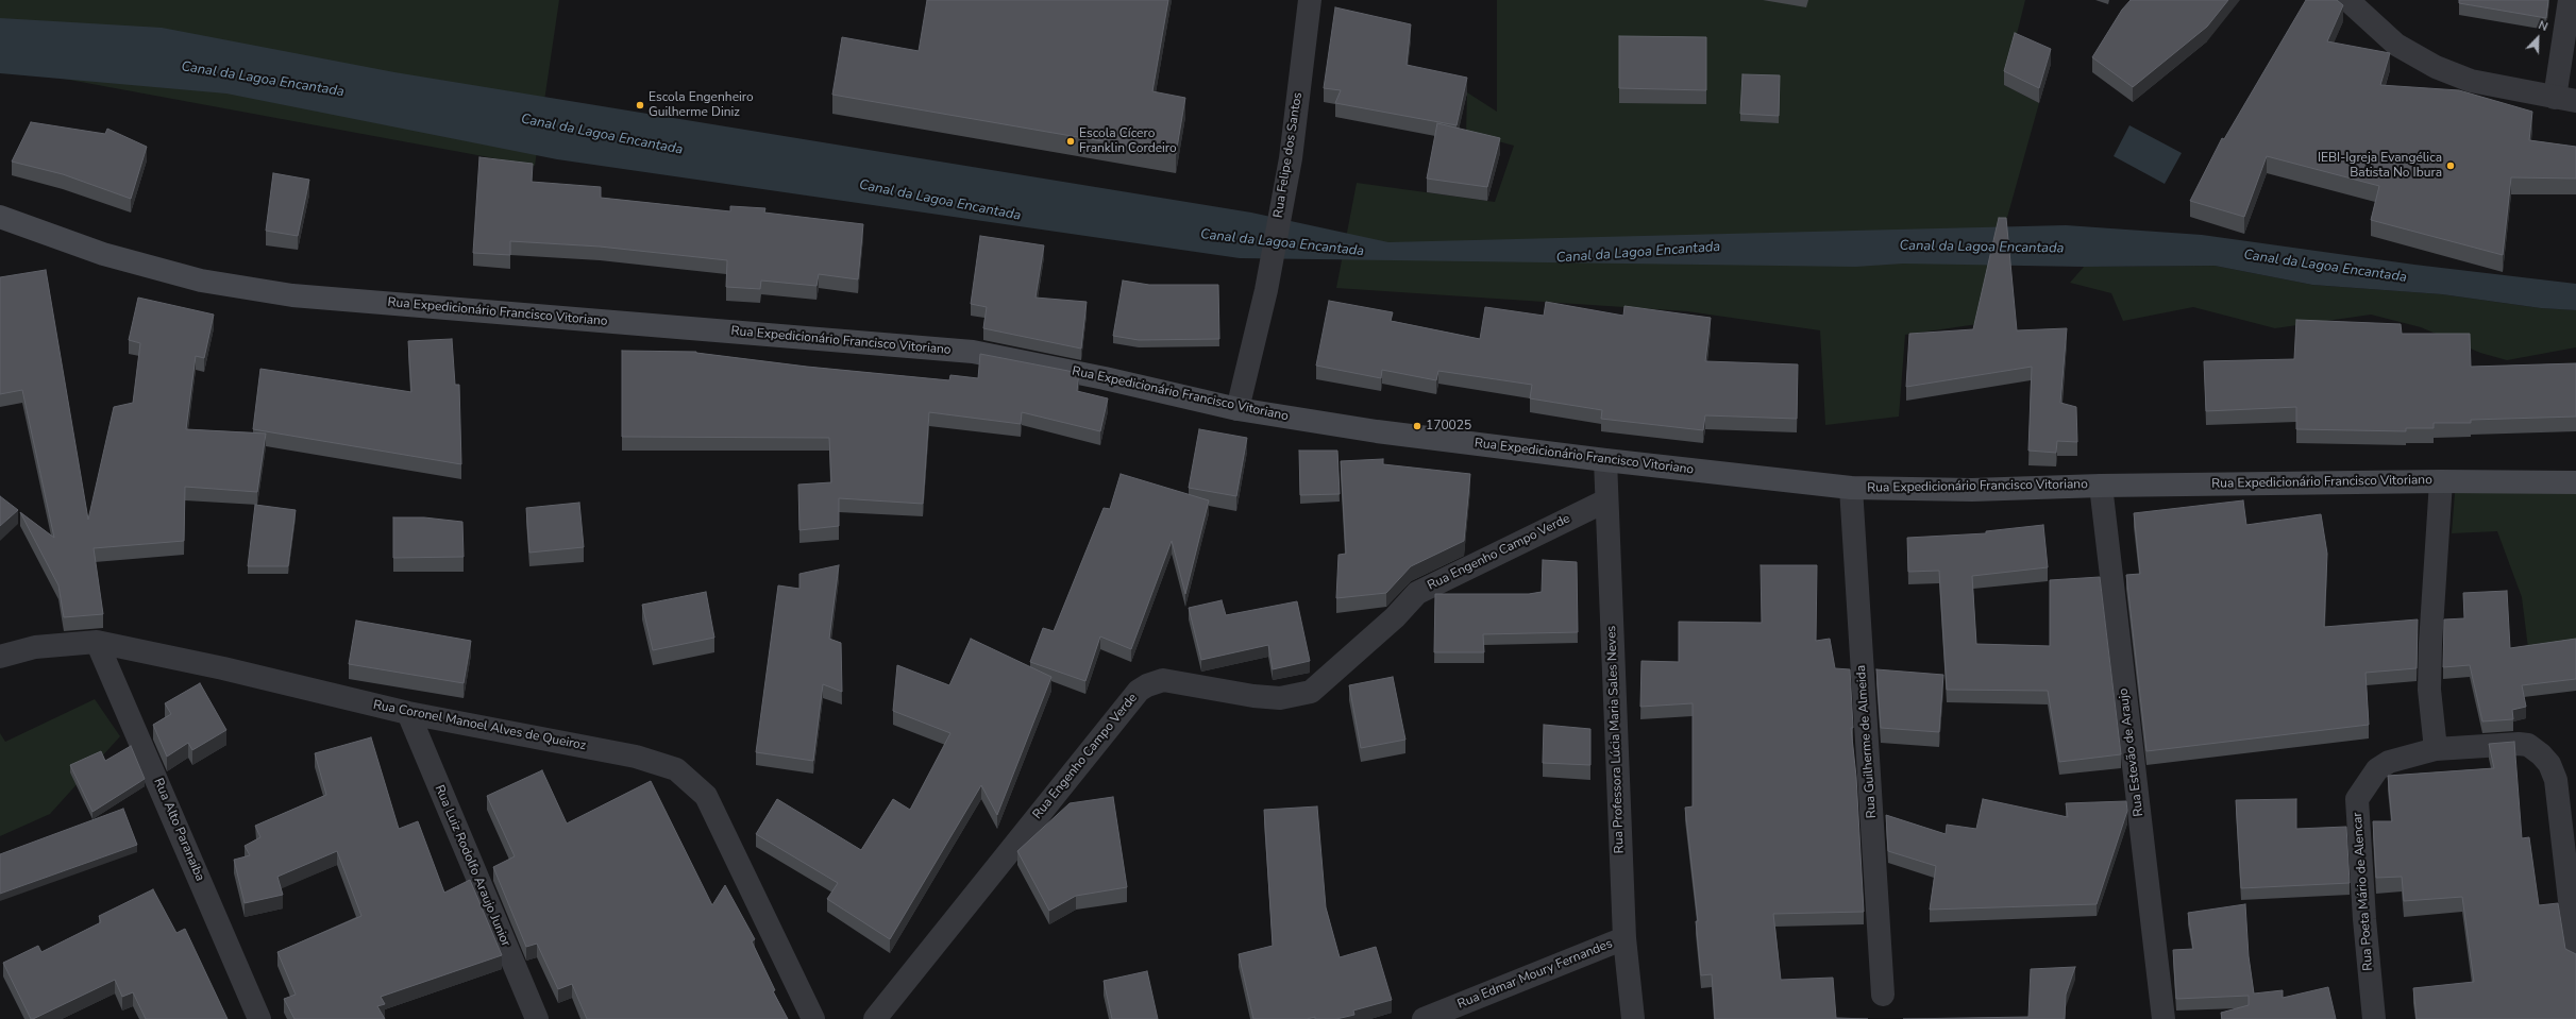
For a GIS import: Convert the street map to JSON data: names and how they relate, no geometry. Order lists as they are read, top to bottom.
{
  "streets": {
    "main road": ["Rua Expedicionário Francisco Vitoriano"],
    "street": [
      "Rua Felipe dos Santos",
      "Rua Engenho Campo Verde",
      "Rua Coronel Manoel Alves de Queiroz",
      "Rua Professora Lúcia Maria Sales Neves",
      "Rua Guilherme de Almeida",
      "Rua Estevão de Araujo",
      "Rua Alto Paranaiba",
      "Rua Luiz Rodolfo Araujo Junior",
      "Rua Poeta Mário de Alencar",
      "Rua Edmar Moury Fernandes"
    ]
  },
  "crossings": [
    ["Rua Felipe dos Santos", "Rua Expedicionário Francisco Vitoriano"],
    ["Rua Expedicionário Francisco Vitoriano", "Rua Professora Lúcia Maria Sales Neves"],
    ["Rua Expedicionário Francisco Vitoriano", "Rua Guilherme de Almeida"],
    ["Rua Expedicionário Francisco Vitoriano", "Rua Estevão de Araujo"],
    ["Rua Engenho Campo Verde", "Rua Professora Lúcia Maria Sales Neves"],
    ["Rua Coronel Manoel Alves de Queiroz", "Rua Alto Paranaiba"],
    ["Rua Coronel Manoel Alves de Queiroz", "Rua Luiz Rodolfo Araujo Junior"],
    ["Rua Professora Lúcia Maria Sales Neves", "Rua Edmar Moury Fernandes"]
  ],
  "water": ["Canal da Lagoa Encantada"],
  "places": [
    "Escola Engenheiro Guilherme Diniz",
    "Escola Cícero Franklin Cordeiro",
    "IEBI-Igreja Evangélica Batista No Ibura",
    "170025"
  ],
  "north": "top right"
}
